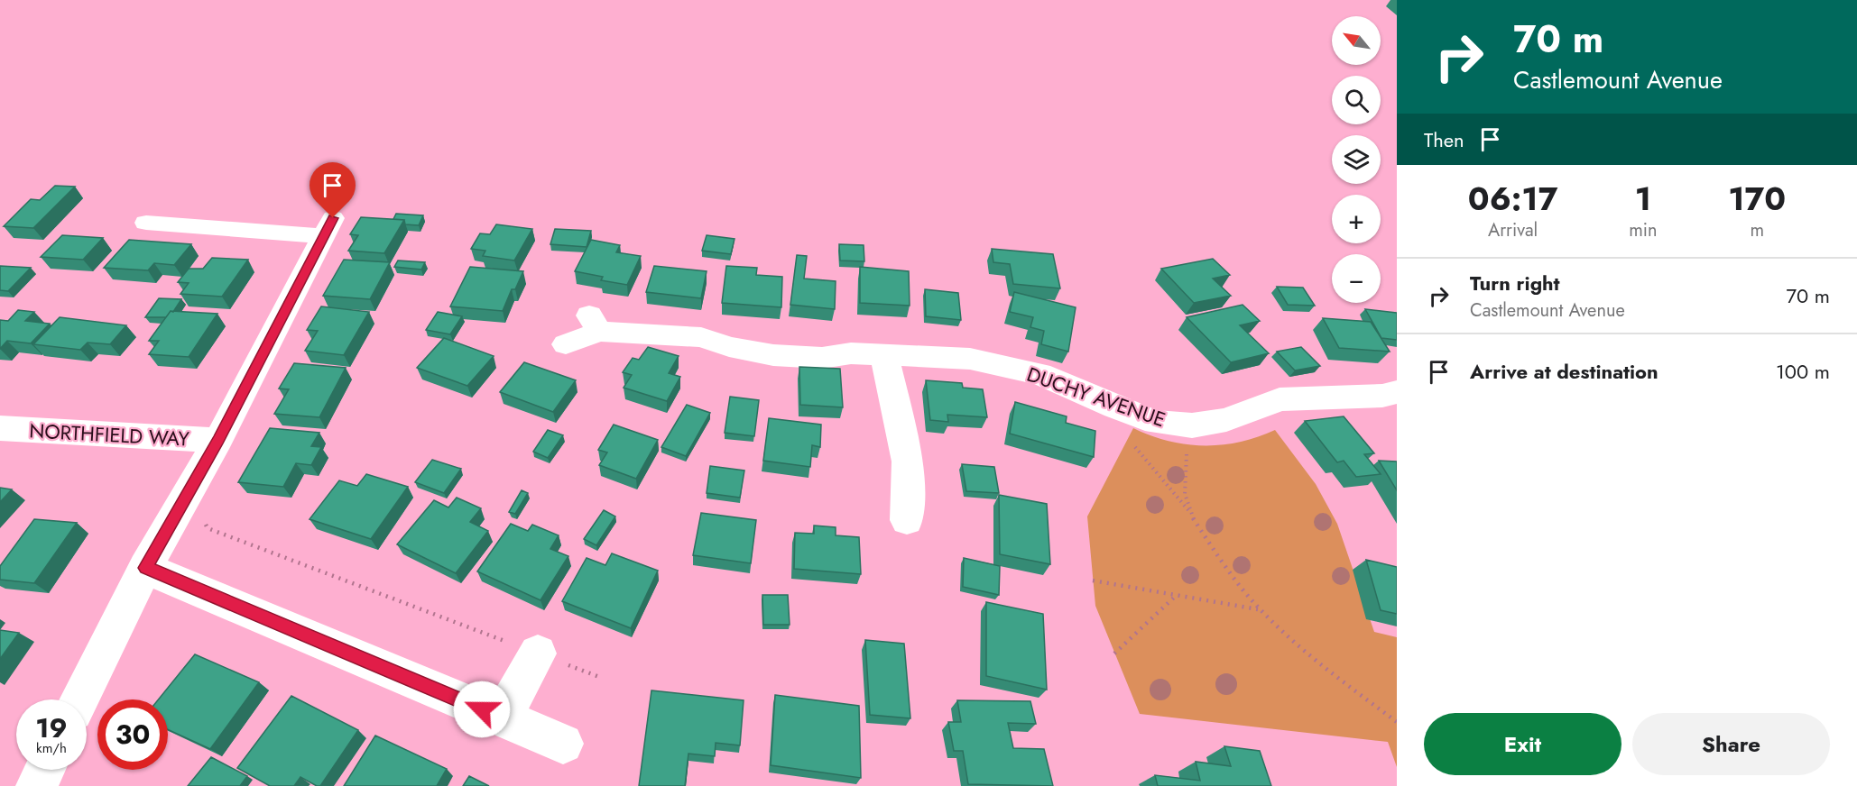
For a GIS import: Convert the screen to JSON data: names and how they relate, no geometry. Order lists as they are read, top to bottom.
{
  "streets": {
    "street": ["DUCHY AVENUE", "NORTHFIELD WAY"]
  },
  "north": "top left",
  "page": {
    "turn": ["70 m", "Castlemount Avenue"],
    "map_buttons": ["+", "−"],
    "then": "Then",
    "eta": [
      "06:17",
      "Arrival",
      "1",
      "min",
      "170",
      "m"
    ],
    "list": [
      {
        "name": "Turn right",
        "note": "Castlemount Avenue",
        "value": "70 m"
      },
      {
        "name": "Arrive at destination",
        "value": "100 m"
      }
    ],
    "speed": "19 km/h",
    "limit": "30",
    "buttons": ["Exit", "Share"]
  }
}
